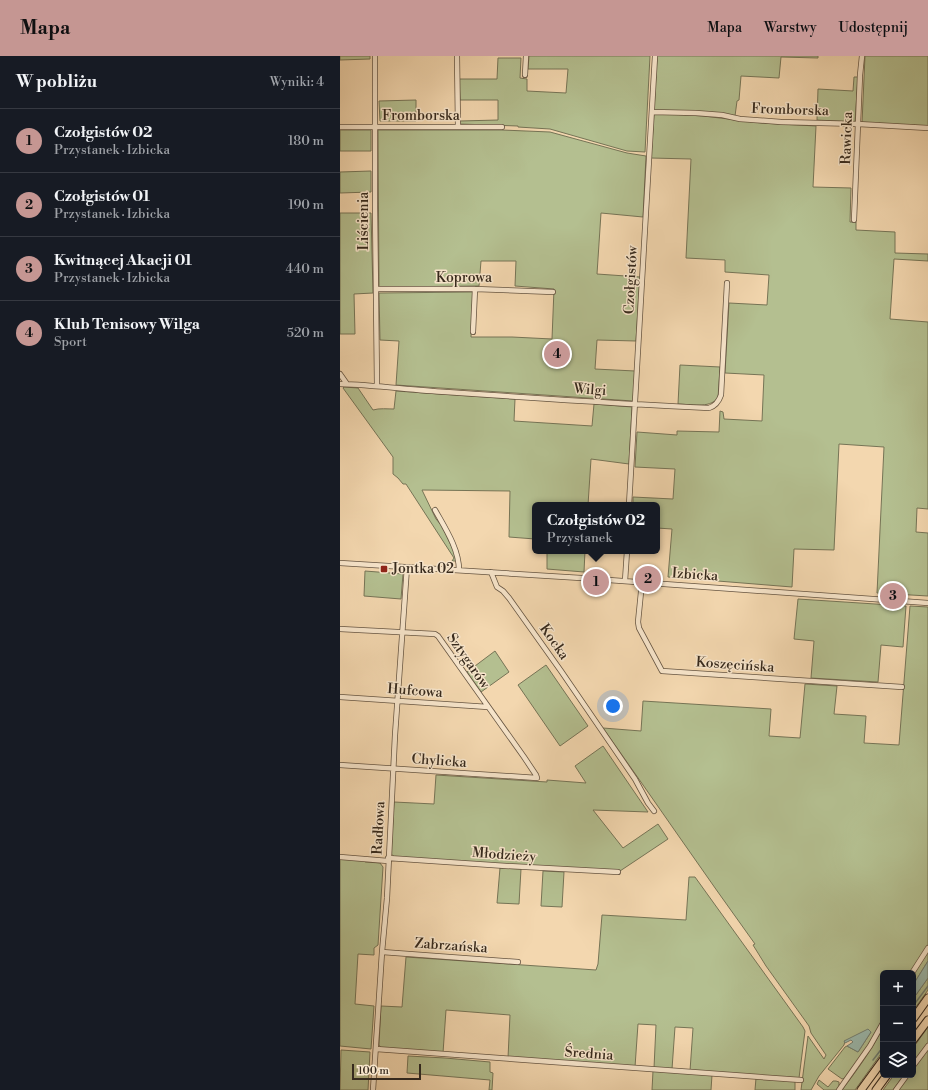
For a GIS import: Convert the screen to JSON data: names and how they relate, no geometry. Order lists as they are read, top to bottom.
{
  "streets": {
    "street": [
      "Fromborska",
      "Rawicka",
      "Liścienia",
      "Koprowa",
      "Czołgistów",
      "Wilgi",
      "Izbicka",
      "Kocka",
      "Sztygarów",
      "Koszęcińska",
      "Hufcowa",
      "Chylicka",
      "Radłowa",
      "Młodzieży",
      "Zabrzańska",
      "Średnia"
    ]
  },
  "crossings": [
    ["Fromborska", "Rawicka"],
    ["Fromborska", "Liścienia"],
    ["Fromborska", "Czołgistów"],
    ["Liścienia", "Koprowa"],
    ["Liścienia", "Wilgi"],
    ["Czołgistów", "Wilgi"],
    ["Izbicka", "Kocka"],
    ["Izbicka", "Koszęcińska"],
    ["Izbicka", "Radłowa"],
    ["Sztygarów", "Hufcowa"],
    ["Sztygarów", "Chylicka"],
    ["Sztygarów", "Radłowa"],
    ["Hufcowa", "Radłowa"],
    ["Chylicka", "Radłowa"],
    ["Radłowa", "Młodzieży"],
    ["Radłowa", "Zabrzańska"],
    ["Radłowa", "Średnia"]
  ],
  "places": {
    "transit": ["Jontka 02"]
  },
  "scale_bar": "100 m",
  "page": {
    "header": "Mapa",
    "nav": ["Mapa", "Warstwy", "Udostępnij"],
    "heading": ["W pobliżu", "Wyniki: 4"],
    "list": [
      {
        "mark": "1",
        "name": "Czołgistów 02",
        "note": "Przystanek · Izbicka",
        "value": "180 m"
      },
      {
        "mark": "2",
        "name": "Czołgistów 01",
        "note": "Przystanek · Izbicka",
        "value": "190 m"
      },
      {
        "mark": "3",
        "name": "Kwitnącej Akacji 01",
        "note": "Przystanek · Izbicka",
        "value": "440 m"
      },
      {
        "mark": "4",
        "name": "Klub Tenisowy Wilga",
        "note": "Sport",
        "value": "520 m"
      }
    ],
    "pins": [
      "4",
      "2",
      "1",
      "3"
    ],
    "popup": ["Czołgistów 02", "Przystanek"],
    "map_buttons": ["+", "−"],
    "scale": "100 m"
  }
}
